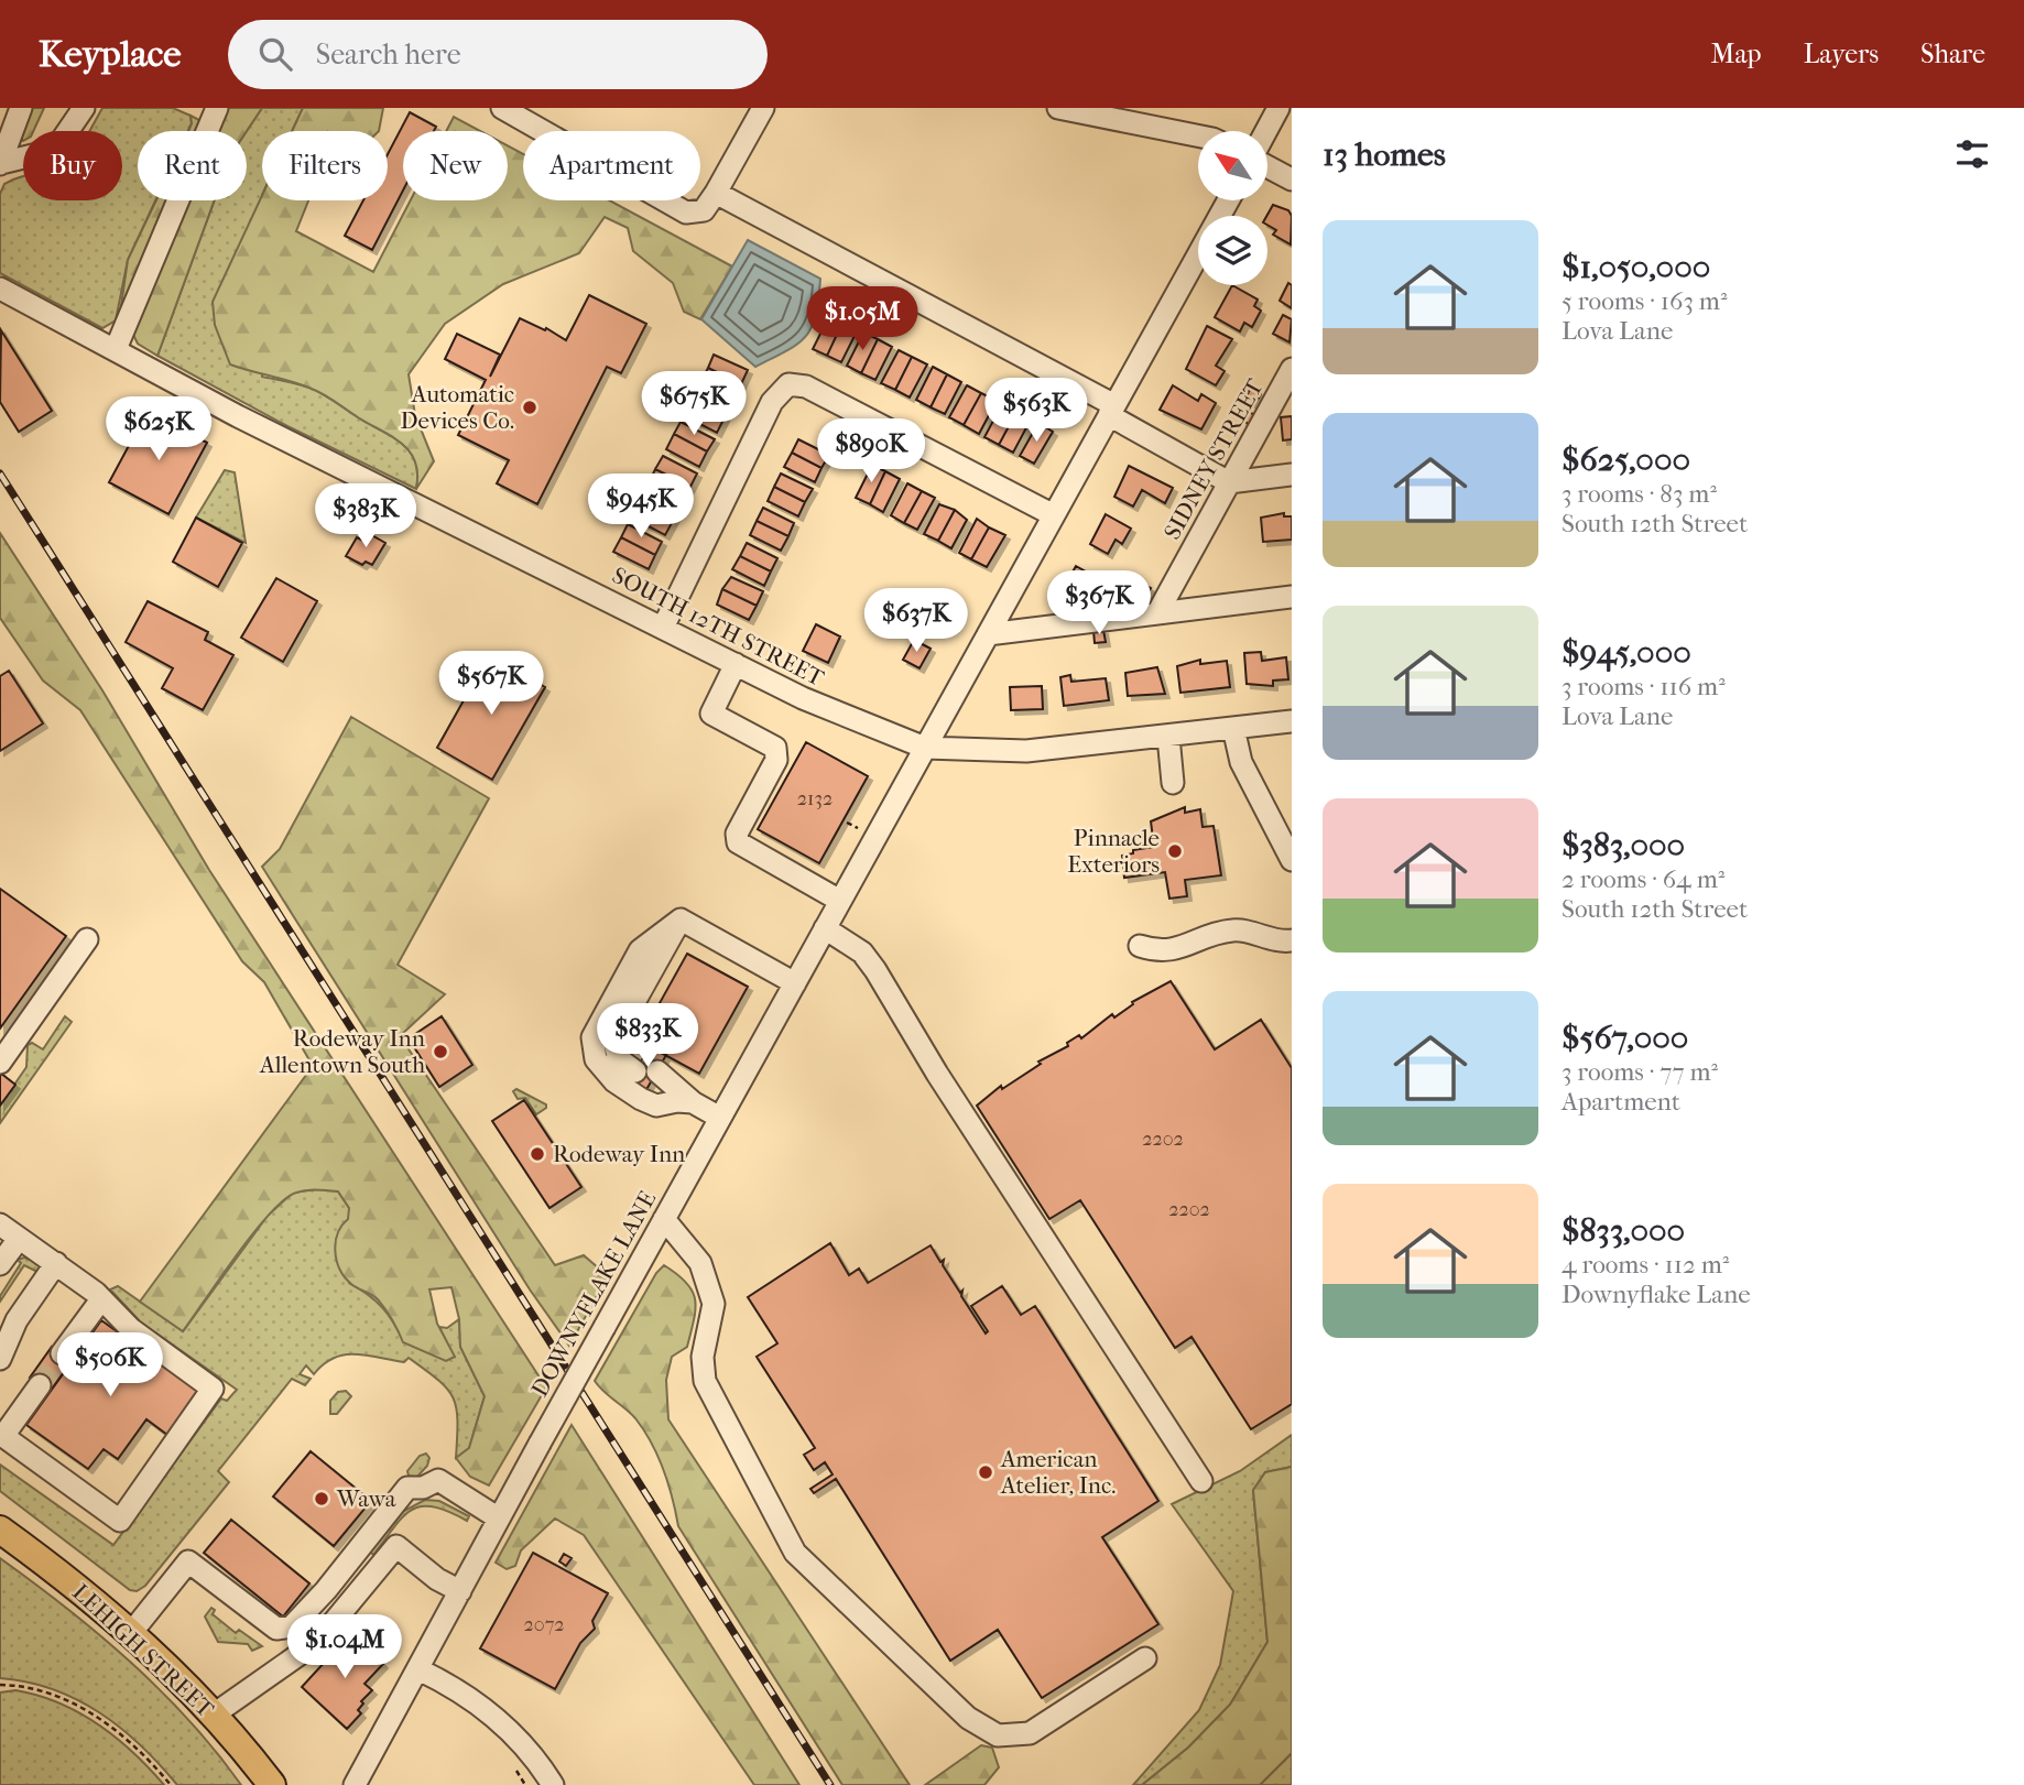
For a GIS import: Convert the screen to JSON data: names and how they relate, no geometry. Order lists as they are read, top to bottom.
{
  "streets": {
    "main road": ["LEHIGH STREET"],
    "street": ["SIDNEY STREET", "SOUTH 12TH STREET", "DOWNYFLAKE LANE"]
  },
  "crossings": [
    ["SOUTH 12TH STREET", "DOWNYFLAKE LANE"]
  ],
  "places": [
    "Automatic Devices Co.",
    "Pinnacle Exteriors",
    "Rodeway Inn Allentown South",
    "Rodeway Inn",
    "American Atelier, Inc.",
    "Wawa"
  ],
  "house_numbers": [
    "2132",
    "2202",
    "2202",
    "2072"
  ],
  "north": "top left",
  "page": {
    "header": "Keyplace",
    "search": "Search here",
    "nav": ["Map", "Layers", "Share"],
    "heading": "13 homes",
    "chip": [
      "Buy",
      "Rent",
      "Filters",
      "New",
      "Apartment"
    ],
    "list": [
      {
        "name": "$1,050,000",
        "note": "5 rooms · 163 m² · Lova Lane"
      },
      {
        "name": "$625,000",
        "note": "3 rooms · 83 m² · South 12th Street"
      },
      {
        "name": "$945,000",
        "note": "3 rooms · 116 m² · Lova Lane"
      },
      {
        "name": "$383,000",
        "note": "2 rooms · 64 m² · South 12th Street"
      },
      {
        "name": "$567,000",
        "note": "3 rooms · 77 m² · Apartment"
      },
      {
        "name": "$833,000",
        "note": "4 rooms · 112 m² · Downyflake Lane"
      }
    ],
    "price": [
      "$1.05M",
      "$675K",
      "$563K",
      "$625K",
      "$890K",
      "$945K",
      "$383K",
      "$367K",
      "$637K",
      "$567K",
      "$833K",
      "$506K",
      "$1.04M"
    ]
  }
}
